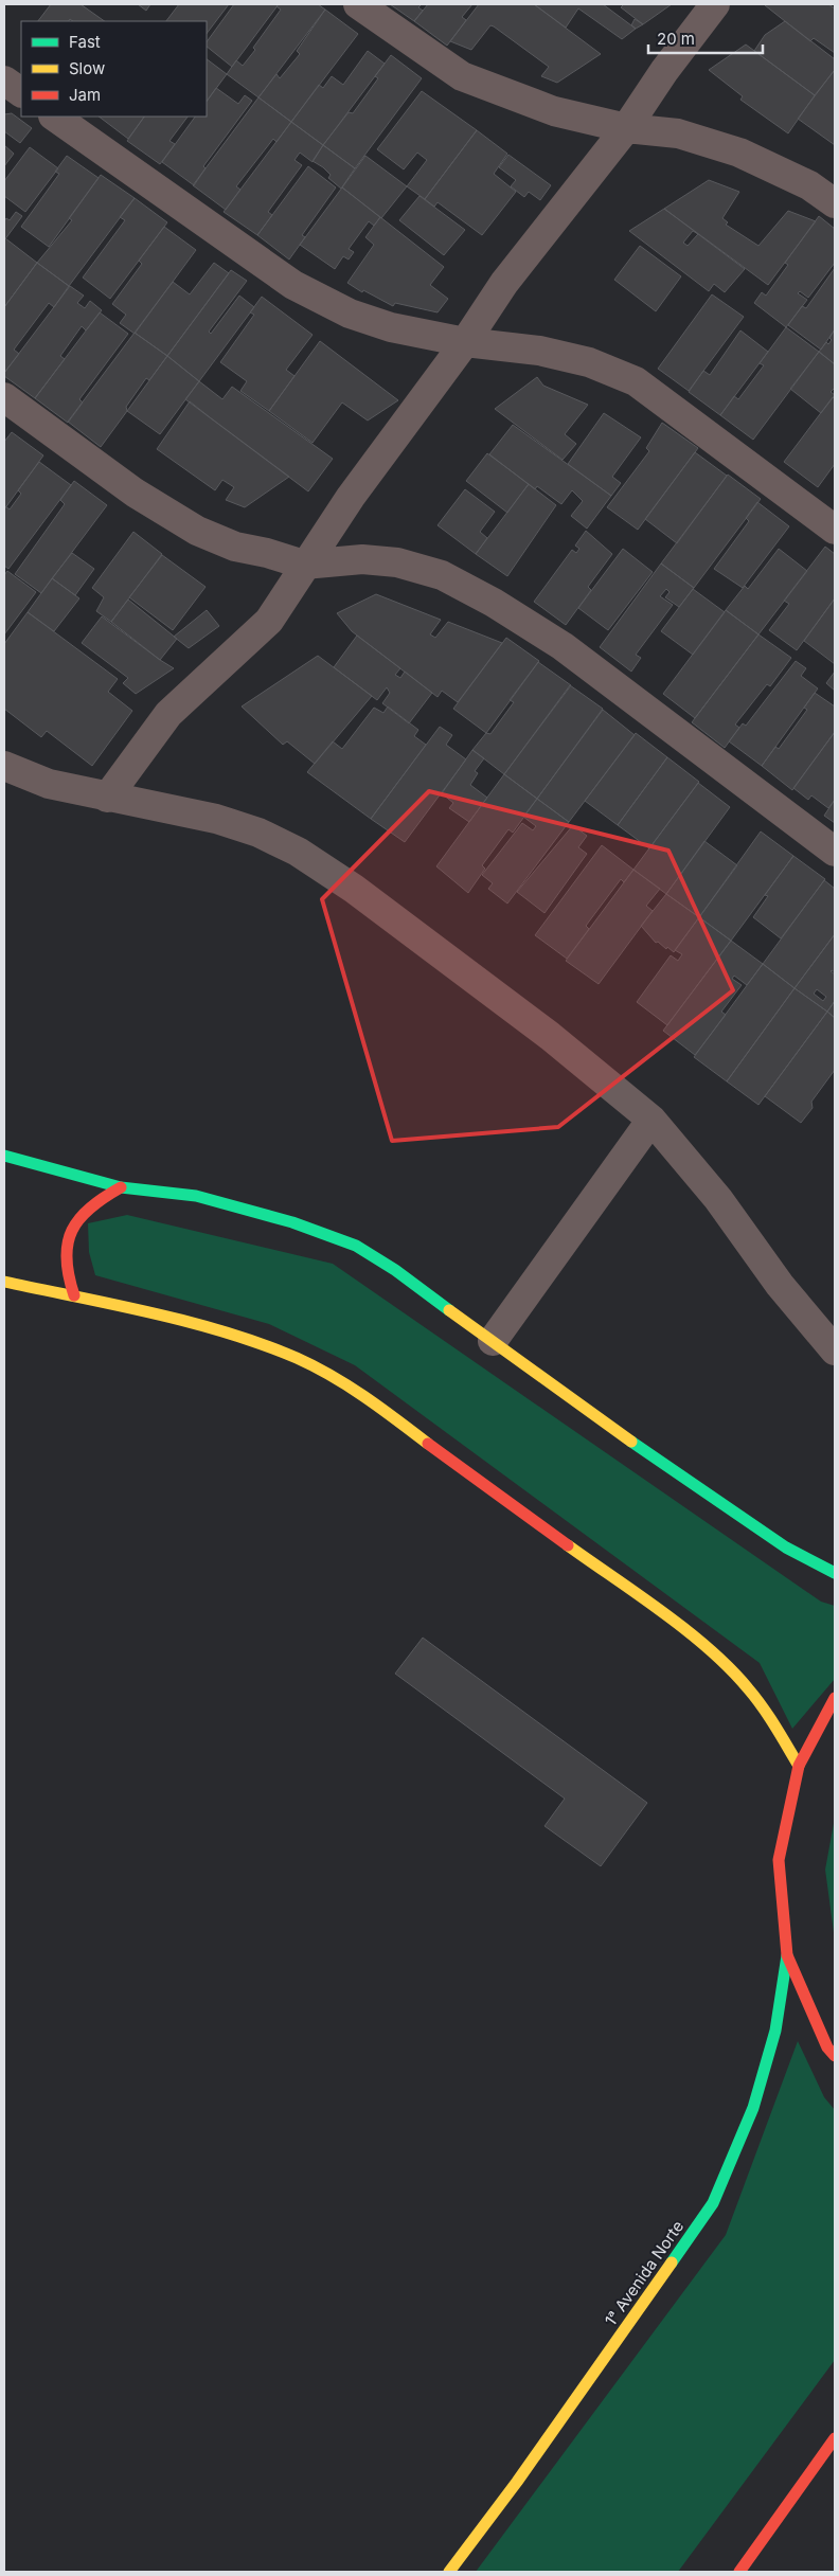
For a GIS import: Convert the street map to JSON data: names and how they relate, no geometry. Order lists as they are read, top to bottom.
{
  "streets": {
    "street": ["1ᵃ Avenida Norte"]
  },
  "legend": ["Fast", "Slow", "Jam"],
  "scale_bar": "20 m"
}
